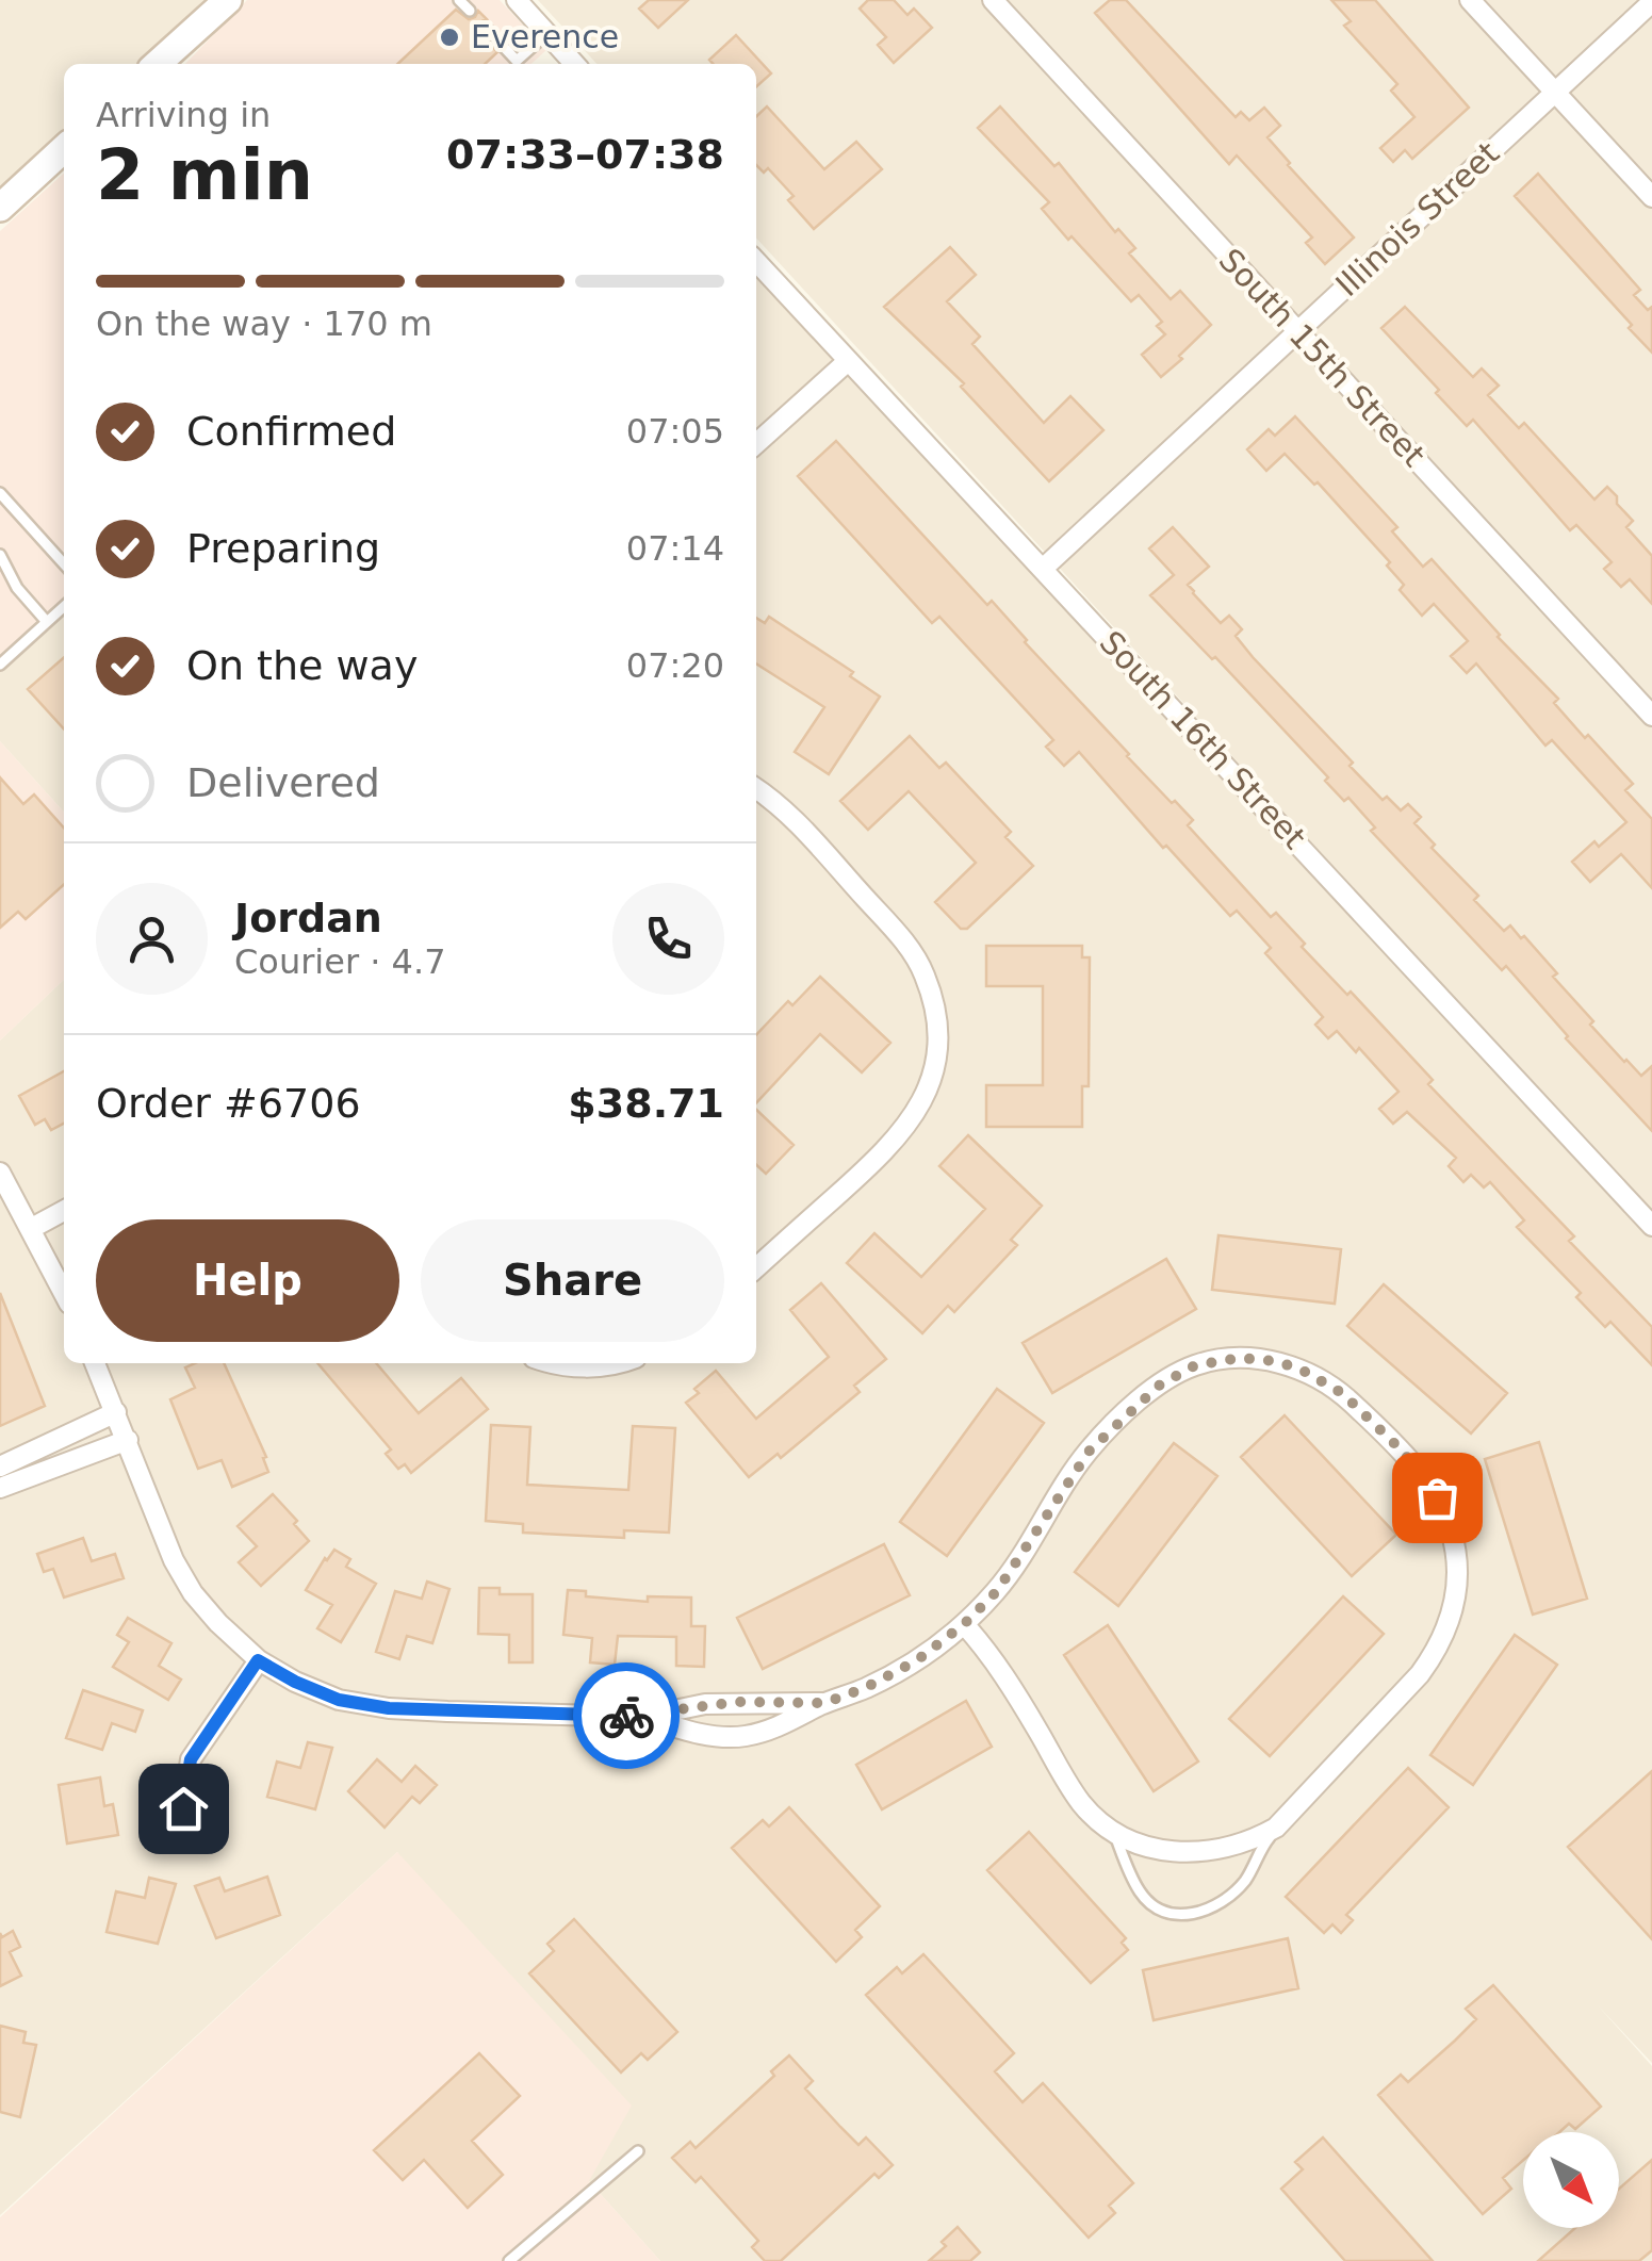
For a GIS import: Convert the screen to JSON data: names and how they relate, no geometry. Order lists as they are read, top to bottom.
{
  "streets": {
    "street": ["Illinois Street", "South 15th Street", "South 16th Street"]
  },
  "crossings": [
    ["Illinois Street", "South 15th Street"],
    ["Illinois Street", "South 16th Street"]
  ],
  "places": ["Everence"],
  "north": "bottom right",
  "page": {
    "heading": ["2 min", "Arriving in", "07:33–07:38"],
    "panel": [
      "Jordan",
      "Courier · 4.7",
      "Order #6706",
      "$38.71"
    ],
    "bar": "On the way · 170 m",
    "list": [
      ["Confirmed", "07:05"],
      ["Preparing", "07:14"],
      ["On the way", "07:20"],
      "Delivered"
    ],
    "buttons": ["Help", "Share"]
  }
}
